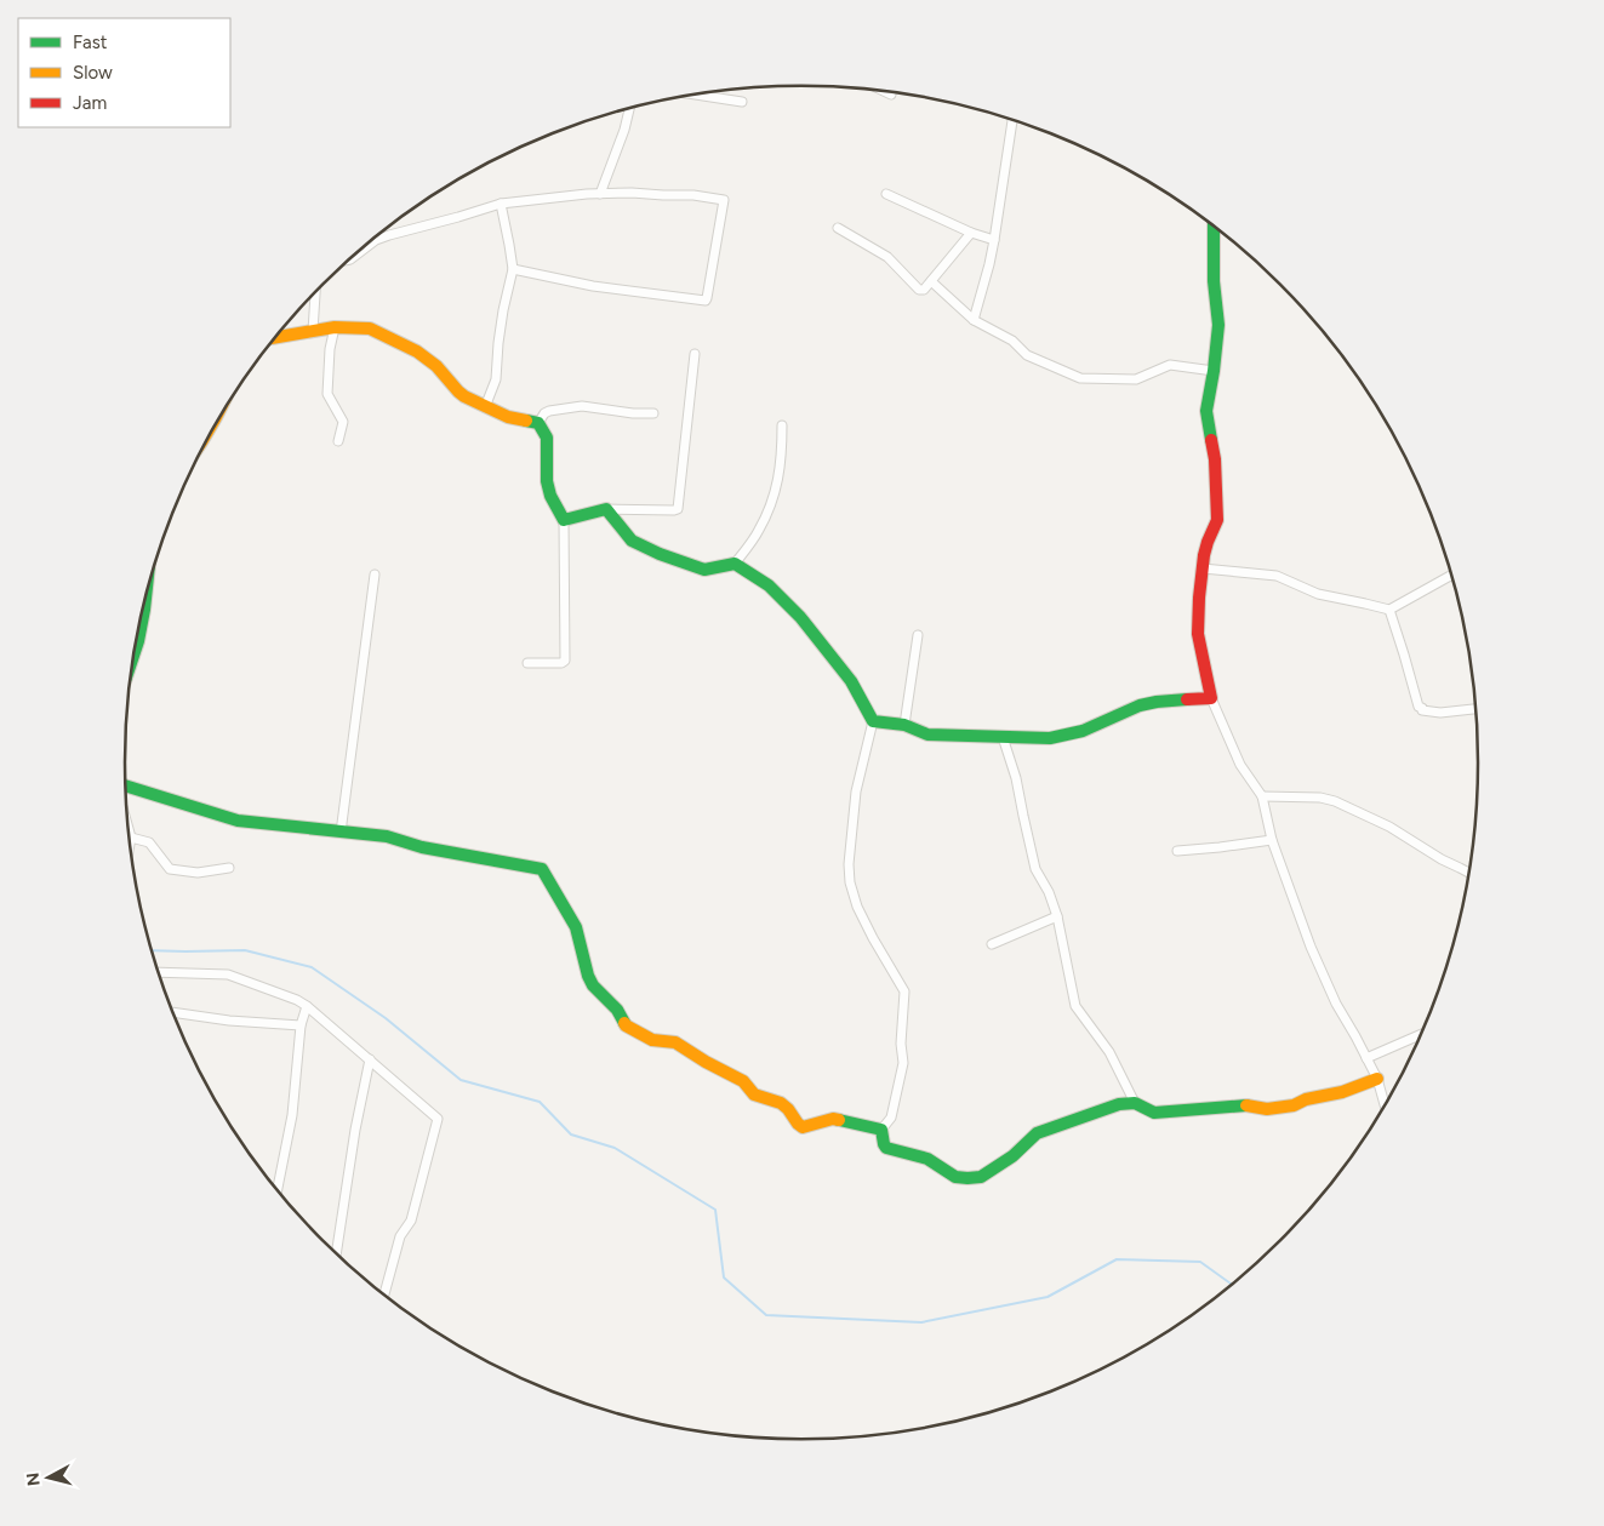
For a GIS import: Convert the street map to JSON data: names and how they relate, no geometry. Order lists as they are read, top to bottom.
{
  "legend": ["Fast", "Slow", "Jam"],
  "north": "left"
}
